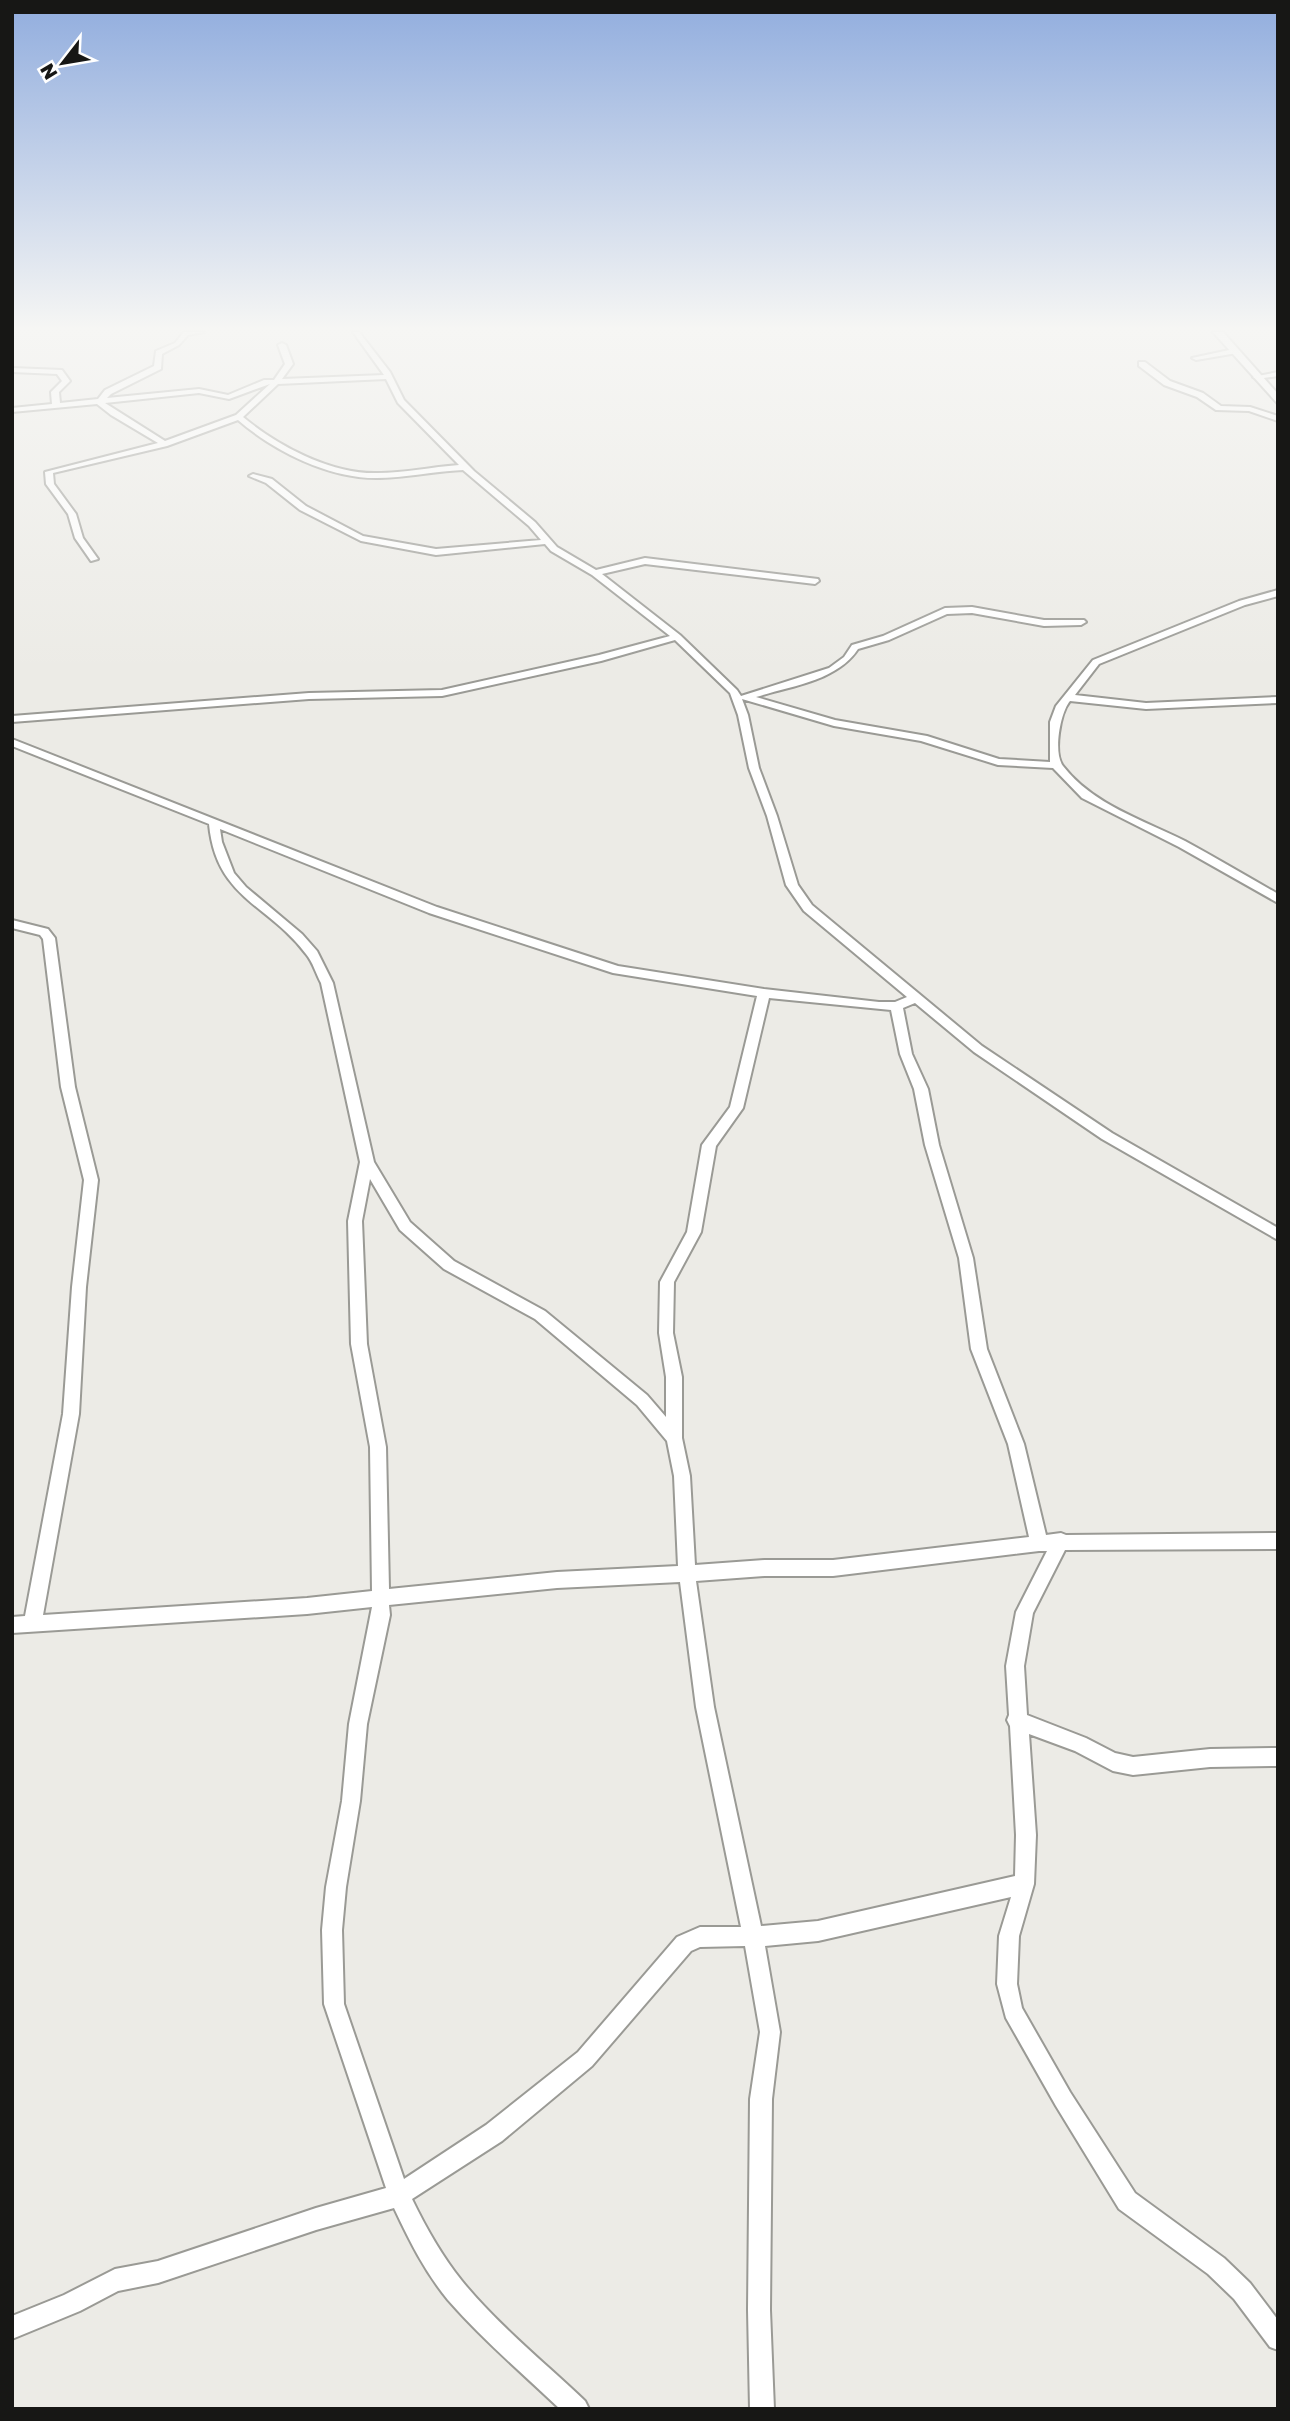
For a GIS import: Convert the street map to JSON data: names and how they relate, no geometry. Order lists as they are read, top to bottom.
{
  "north": "bottom left"
}
